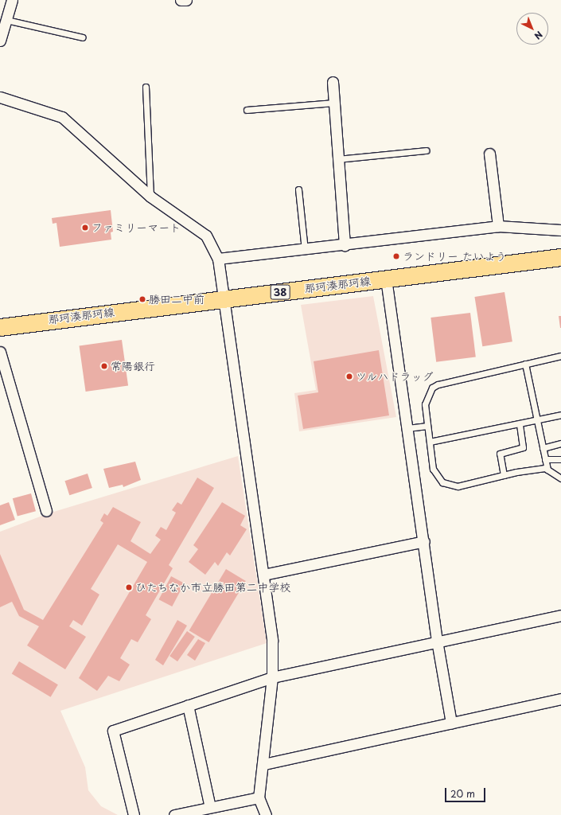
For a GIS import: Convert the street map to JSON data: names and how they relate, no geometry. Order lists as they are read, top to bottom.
{
  "streets": {
    "main road": ["那珂湊那珂線", "38"]
  },
  "places": [
    "ファミリーマート",
    "ランドリー たいよう",
    "勝田二中前",
    "常陽銀行",
    "ツルハドラッグ",
    "ひたちなか市立勝田第二中学校"
  ],
  "scale_bar": "20 m",
  "north": "bottom right"
}
